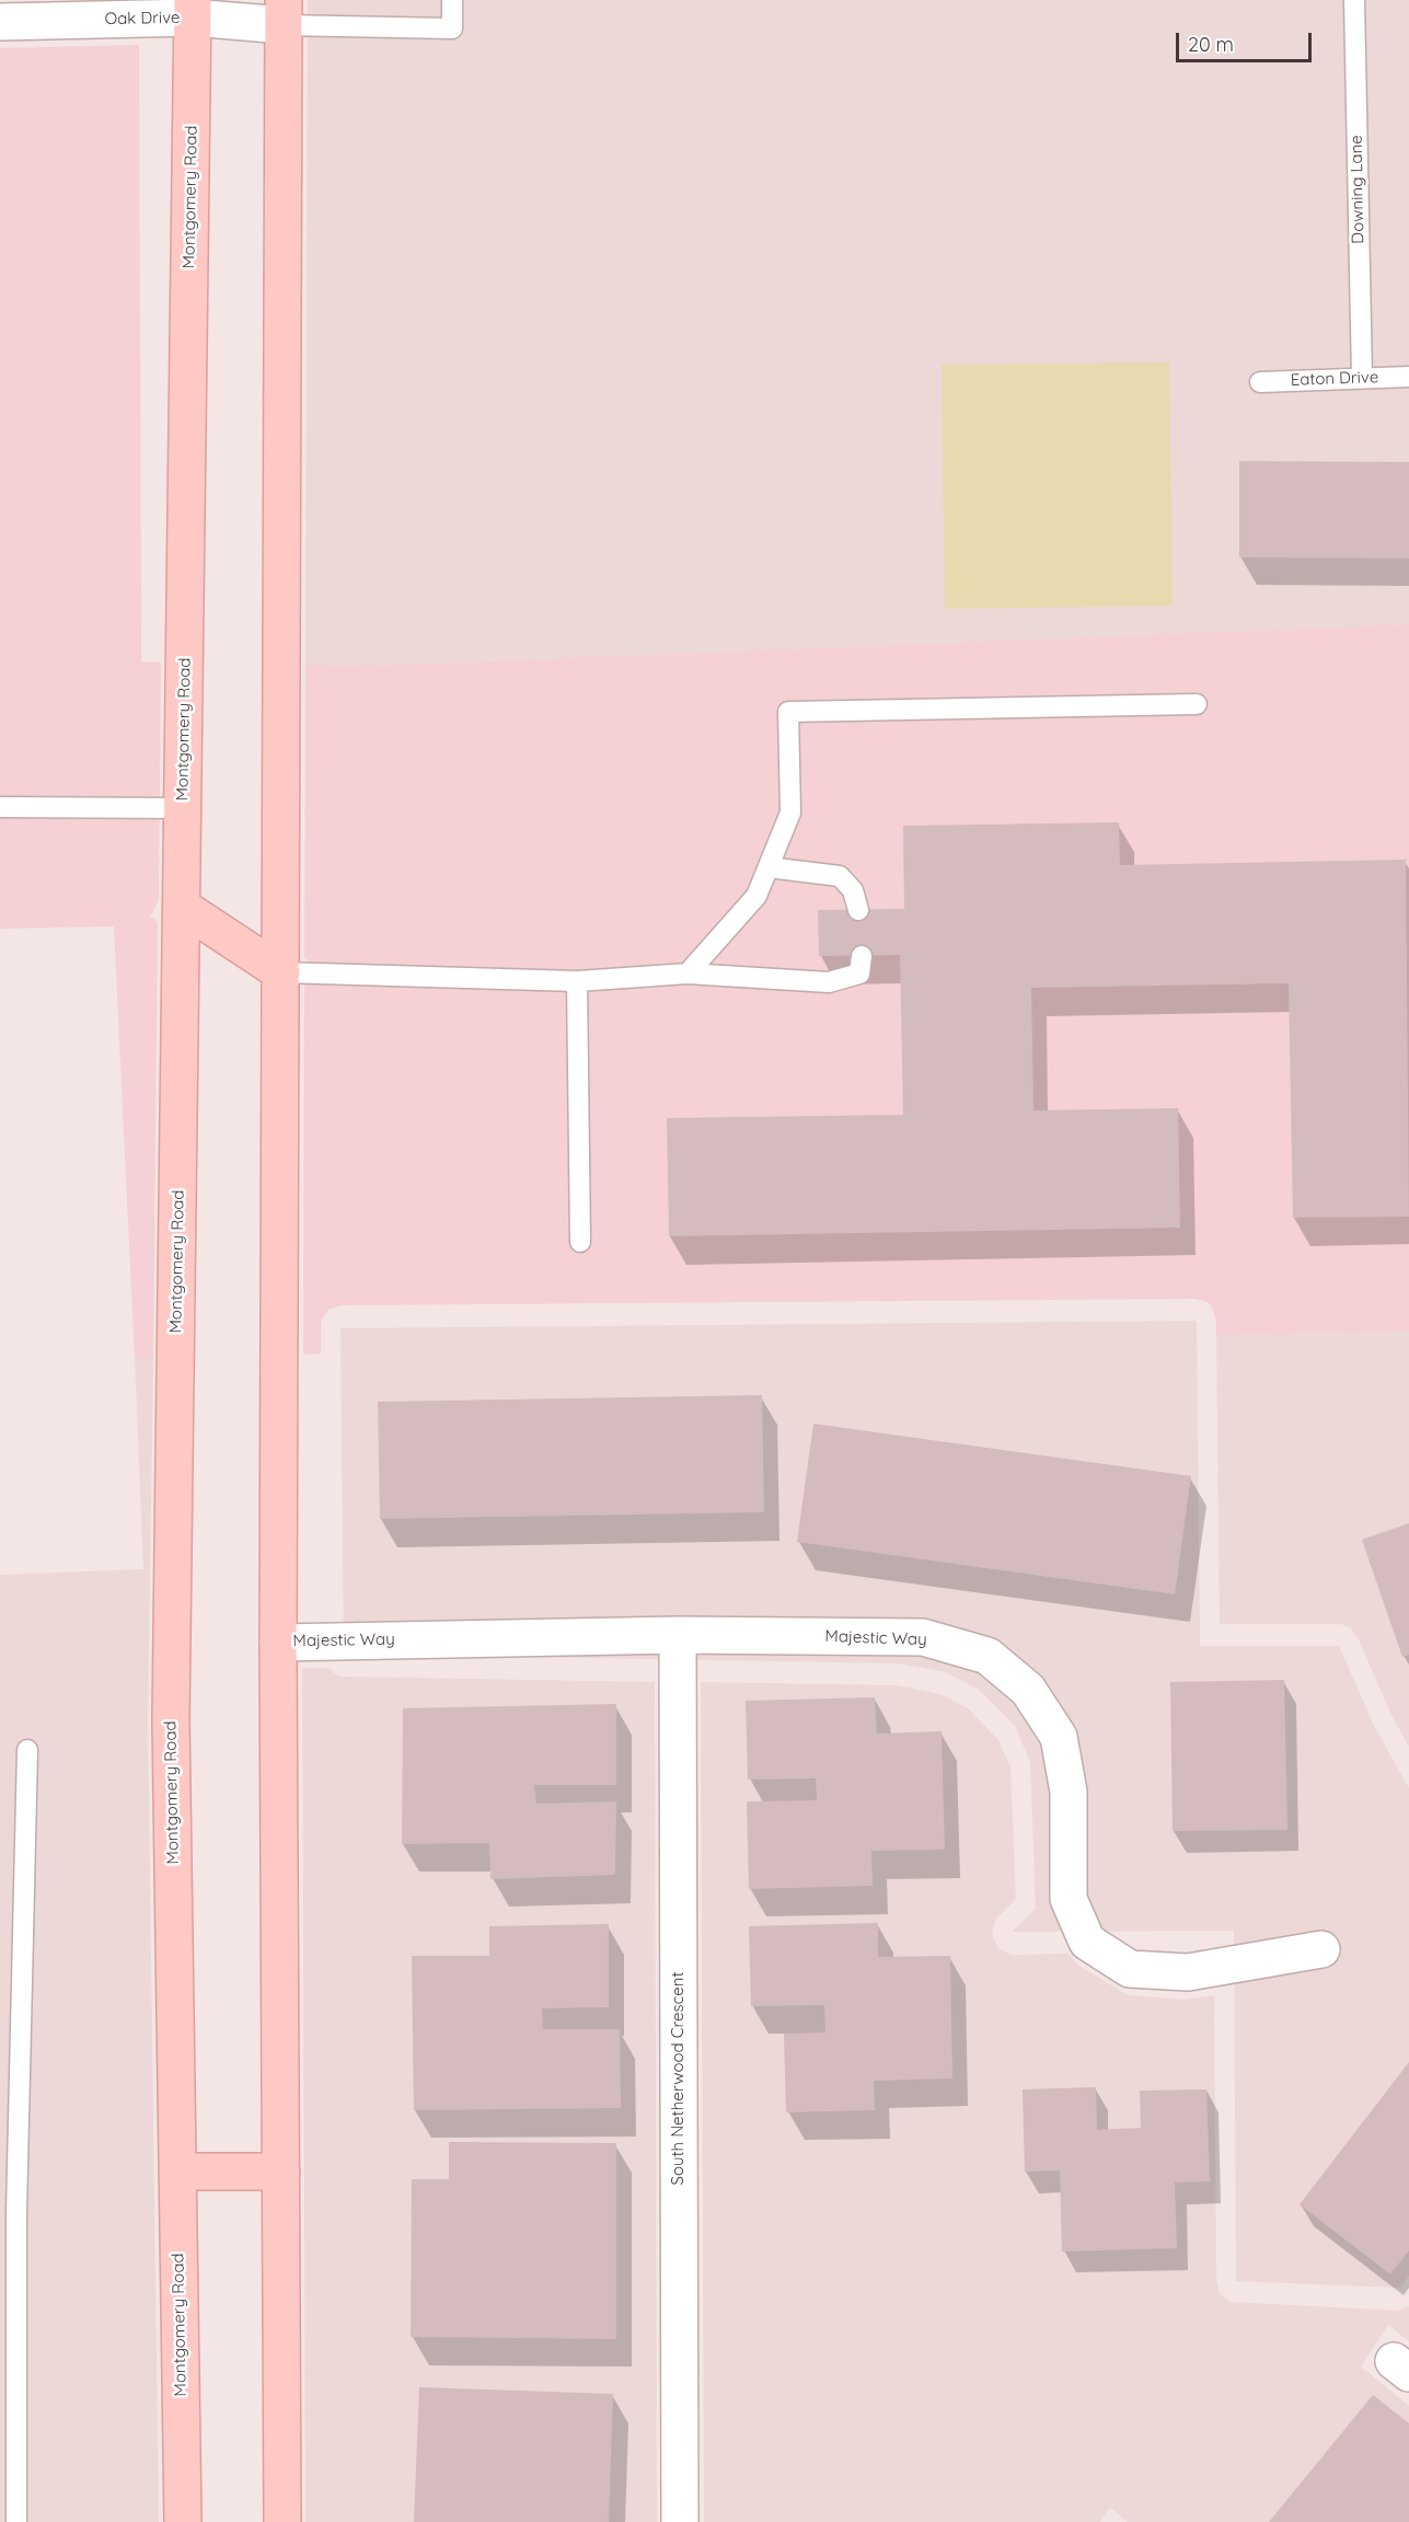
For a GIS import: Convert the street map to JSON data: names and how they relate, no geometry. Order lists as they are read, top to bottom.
{
  "streets": {
    "main road": ["Montgomery Road"],
    "street": ["Oak Drive", "Majestic Way", "South Netherwood Crescent"],
    "lane": ["Downing Lane", "Eaton Drive"]
  },
  "crossings": [
    ["Oak Drive", "Montgomery Road"],
    ["Downing Lane", "Eaton Drive"],
    ["Majestic Way", "South Netherwood Crescent"]
  ],
  "scale_bar": "20 m"
}
